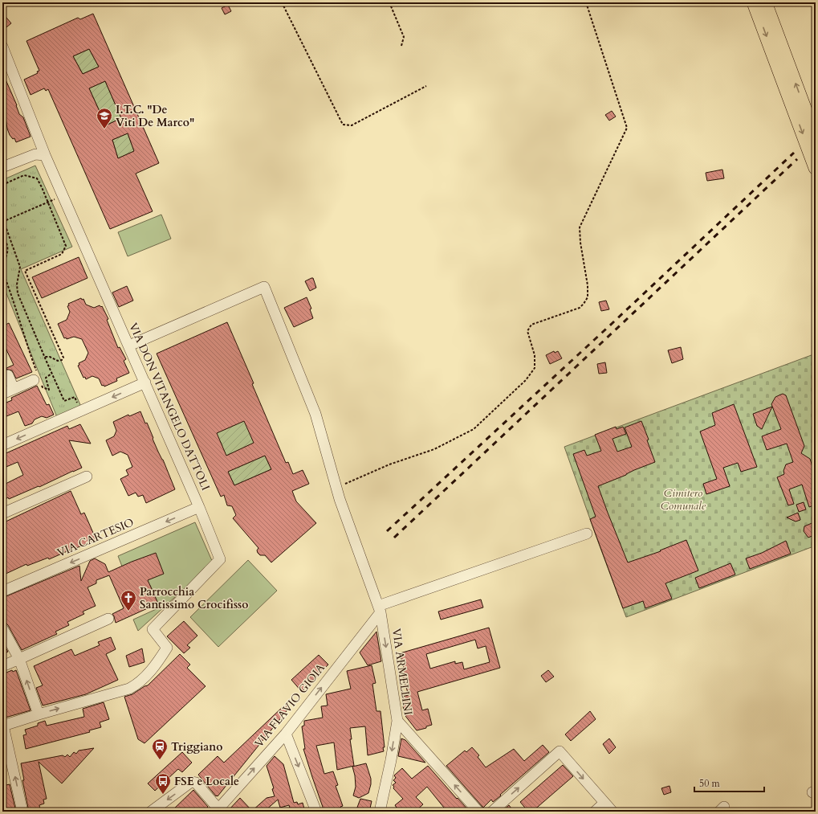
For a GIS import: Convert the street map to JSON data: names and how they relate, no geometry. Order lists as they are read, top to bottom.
{
  "streets": {
    "street": [
      "VIA DON VITANGELO DATTOLI",
      "VIA CARTESIO",
      "VIA ARMELLINI",
      "VIA FLAVIO GIOIA"
    ]
  },
  "crossings": [
    ["VIA DON VITANGELO DATTOLI", "VIA CARTESIO"],
    ["VIA DON VITANGELO DATTOLI", "VIA ARMELLINI"],
    ["VIA ARMELLINI", "VIA FLAVIO GIOIA"]
  ],
  "one_way": ["VIA FLAVIO GIOIA"],
  "parks": ["Cimitero Comunale"],
  "places": {
    "school or university": ["I.T.C. \"De Viti De Marco\""],
    "church": ["Parrocchia Santissimo Crocifisso"],
    "station": ["Triggiano"],
    "bus stop": ["FSE e Locale"]
  },
  "scale_bar": "50 m"
}
